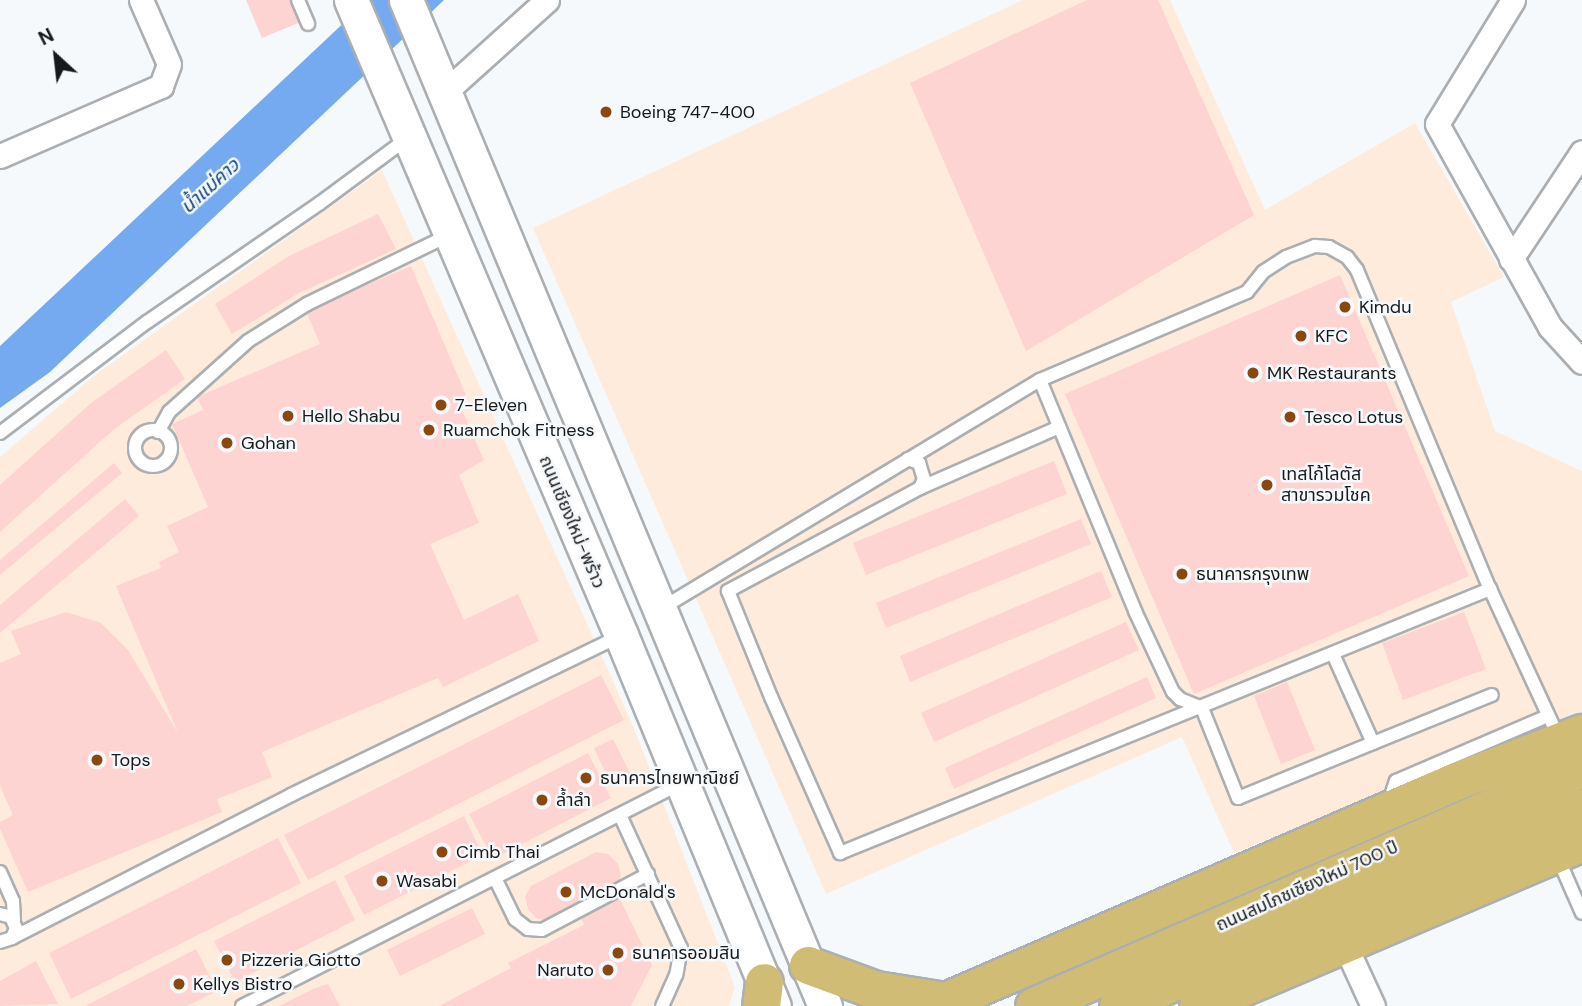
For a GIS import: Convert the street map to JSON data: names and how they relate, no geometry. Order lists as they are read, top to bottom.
{
  "streets": {
    "main road": ["ถนนเชียงใหม่-พร้าว", "ถนนสมโภชเชียงใหม่ 700 ปี"]
  },
  "water": ["น้ำแม่คาว"],
  "places": [
    "Boeing 747-400",
    "Kimdu",
    "KFC",
    "MK Restaurants",
    "7-Eleven",
    "Hello Shabu",
    "Tesco Lotus",
    "Ruamchok Fitness",
    "Gohan",
    "เทสโก้โลตัส สาขารวมโชค",
    "ธนาคารกรุงเทพ",
    "Tops",
    "ธนาคารไทยพาณิชย์",
    "ล้ำลำ",
    "Cimb Thai",
    "Wasabi",
    "McDonald's",
    "ธนาคารออมสิน",
    "Pizzeria Giotto",
    "Naruto",
    "Kellys Bistro"
  ],
  "north": "top left"
}
